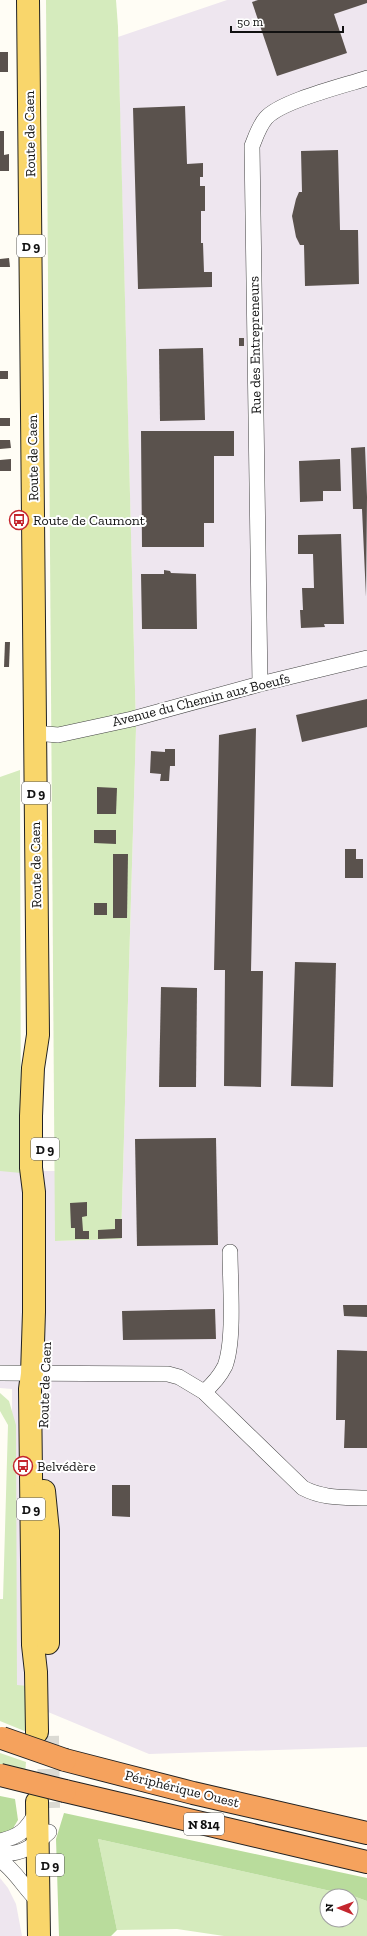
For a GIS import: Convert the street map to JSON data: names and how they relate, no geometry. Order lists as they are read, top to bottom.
{
  "streets": {
    "highway": ["Périphérique Ouest", "N 814"],
    "main road": ["Route de Caen", "D 9"],
    "street": ["Rue des Entrepreneurs", "Avenue du Chemin aux Boeufs"]
  },
  "crossings": [
    ["Route de Caen", "Avenue du Chemin aux Boeufs"],
    ["Rue des Entrepreneurs", "Avenue du Chemin aux Boeufs"]
  ],
  "places": {
    "bus stop": ["Route de Caumont", "Belvédère"]
  },
  "scale_bar": "50 m",
  "north": "left"
}
